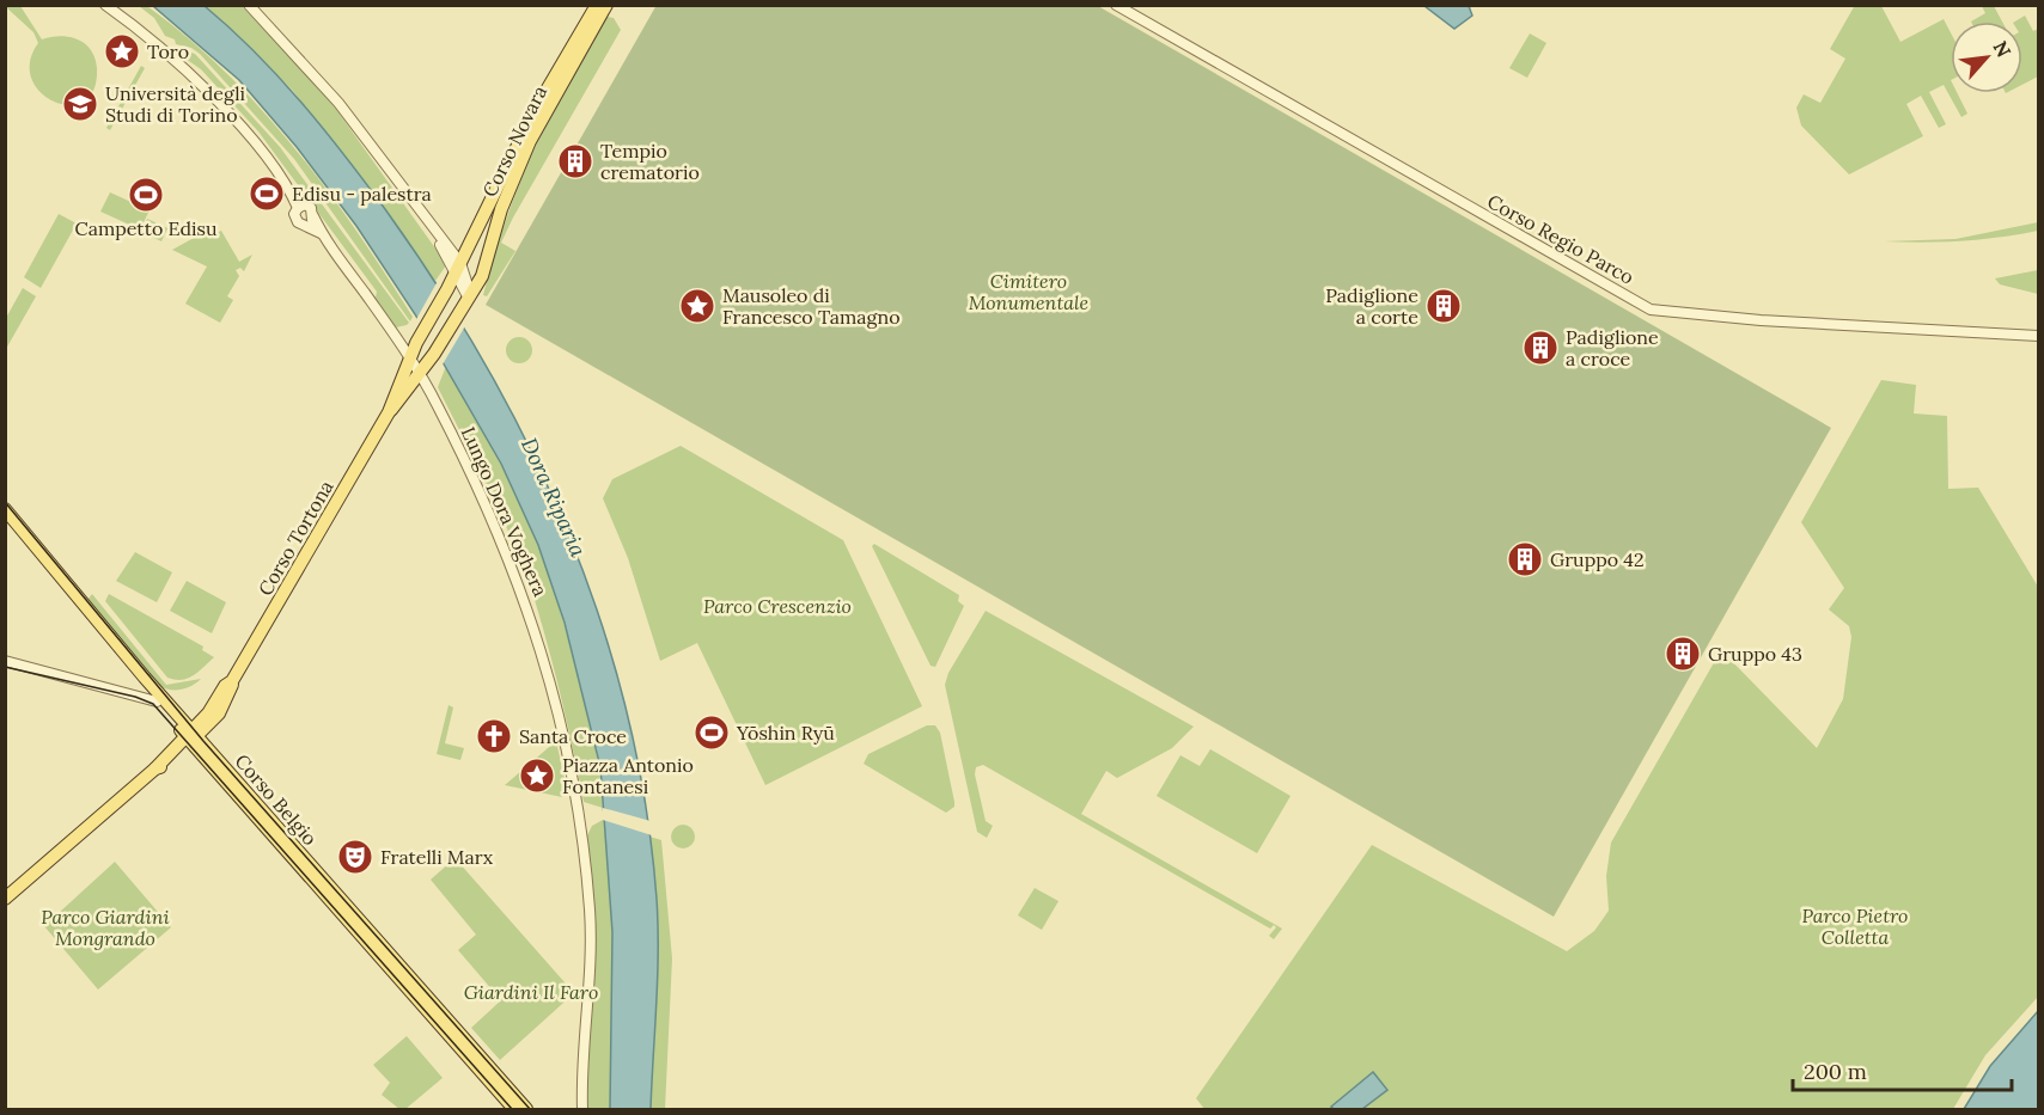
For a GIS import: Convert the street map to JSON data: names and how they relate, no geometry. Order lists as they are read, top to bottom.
{
  "streets": {
    "main road": ["Corso Novara", "Corso Tortona", "Corso Belgio"],
    "street": ["Corso Regio Parco", "Lungo Dora Voghera"]
  },
  "crossings": [
    ["Corso Novara", "Corso Tortona"],
    ["Lungo Dora Voghera", "Corso Tortona"],
    ["Corso Tortona", "Corso Belgio"]
  ],
  "water": ["Dora Riparia"],
  "parks": [
    "Cimitero Monumentale",
    "Parco Crescenzio",
    "Parco Pietro Colletta",
    "Parco Giardini Mongrando",
    "Giardini Il Faro"
  ],
  "places": {
    "place": ["Toro", "Mausoleo di Francesco Tamagno", "Piazza Antonio Fontanesi"],
    "school or university": ["Università degli Studi di Torino"],
    "building": [
      "Tempio crematorio",
      "Padiglione a corte",
      "Padiglione a croce",
      "Gruppo 42",
      "Gruppo 43"
    ],
    "sports": ["Edisu - palestra", "Campetto Edisu", "Yōshin Ryū"],
    "church": ["Santa Croce"],
    "theatre": ["Fratelli Marx"]
  },
  "scale_bar": "200 m",
  "north": "top right"
}
